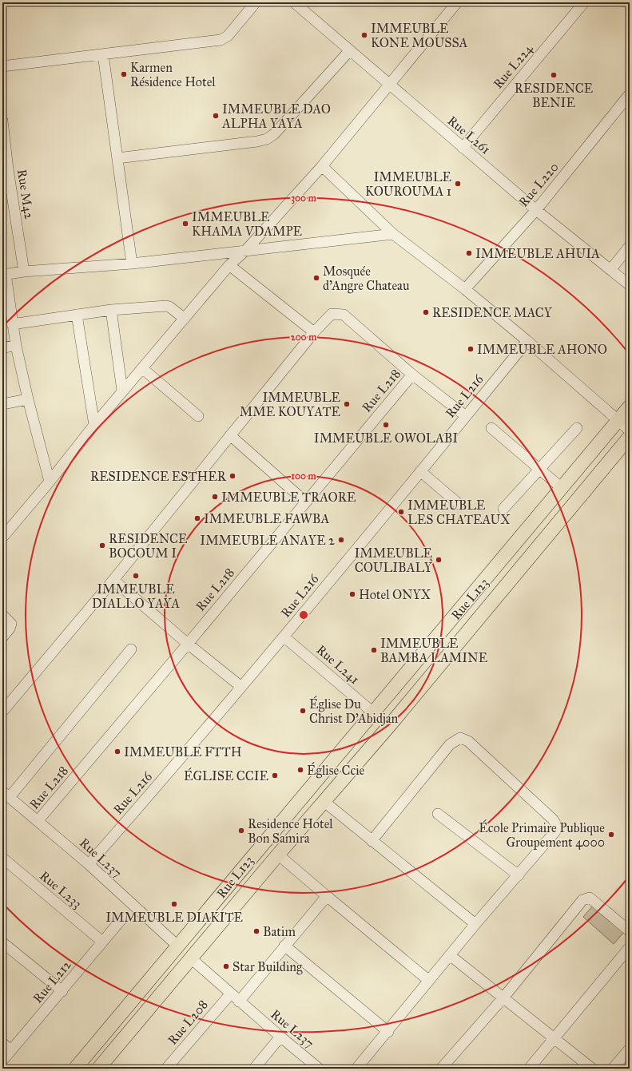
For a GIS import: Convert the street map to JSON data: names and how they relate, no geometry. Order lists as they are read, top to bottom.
{
  "streets": {
    "main road": ["Rue L123"],
    "street": [
      "Rue L224",
      "Rue L261",
      "Rue L220",
      "Rue M42",
      "Rue L218",
      "Rue L216",
      "Rue L241",
      "Rue L237",
      "Rue L233",
      "Rue L212",
      "Rue L208"
    ]
  },
  "crossings": [
    ["Rue L224", "Rue L261"],
    ["Rue L261", "Rue L220"],
    ["Rue L218", "Rue L237"],
    ["Rue L216", "Rue L241"],
    ["Rue L216", "Rue L237"],
    ["Rue L123", "Rue L241"],
    ["Rue L123", "Rue L237"],
    ["Rue L237", "Rue L208"],
    ["Rue L233", "Rue L212"]
  ],
  "places": [
    "IMMEUBLE KONE MOUSSA",
    "Karmen Résidence Hotel",
    "RESIDENCE BENIE",
    "IMMEUBLE DAO ALPHA YAYA",
    "IMMEUBLE KOUROUMA 1",
    "IMMEUBLE KHAMA VDAMPE",
    "IMMEUBLE AHUIA",
    "Mosquée d'Angre Chateau",
    "RESIDENCE MACY",
    "IMMEUBLE AHONO",
    "IMMEUBLE MME KOUYATE",
    "IMMEUBLE OWOLABI",
    "RESIDENCE ESTHER",
    "IMMEUBLE TRAORE",
    "IMMEUBLE LES CHATEAUX",
    "IMMEUBLE FAWBA",
    "IMMEUBLE ANAYE 2",
    "RESIDENCE BOCOUM I",
    "IMMEUBLE COULIBALY",
    "IMMEUBLE DIALLO YAYA",
    "Hotel ONYX",
    "IMMEUBLE BAMBA LAMINE",
    "Église Du Christ D'Abidjan",
    "IMMEUBLE FTTH",
    "Église Ccie",
    "ÉGLISE CCIE",
    "Residence Hotel Bon Samira",
    "École Primaire Publique Groupement 4000",
    "IMMEUBLE DIAKITE",
    "Batim",
    "Star Building"
  ],
  "rings": ["300 m", "200 m", "100 m"]
}
